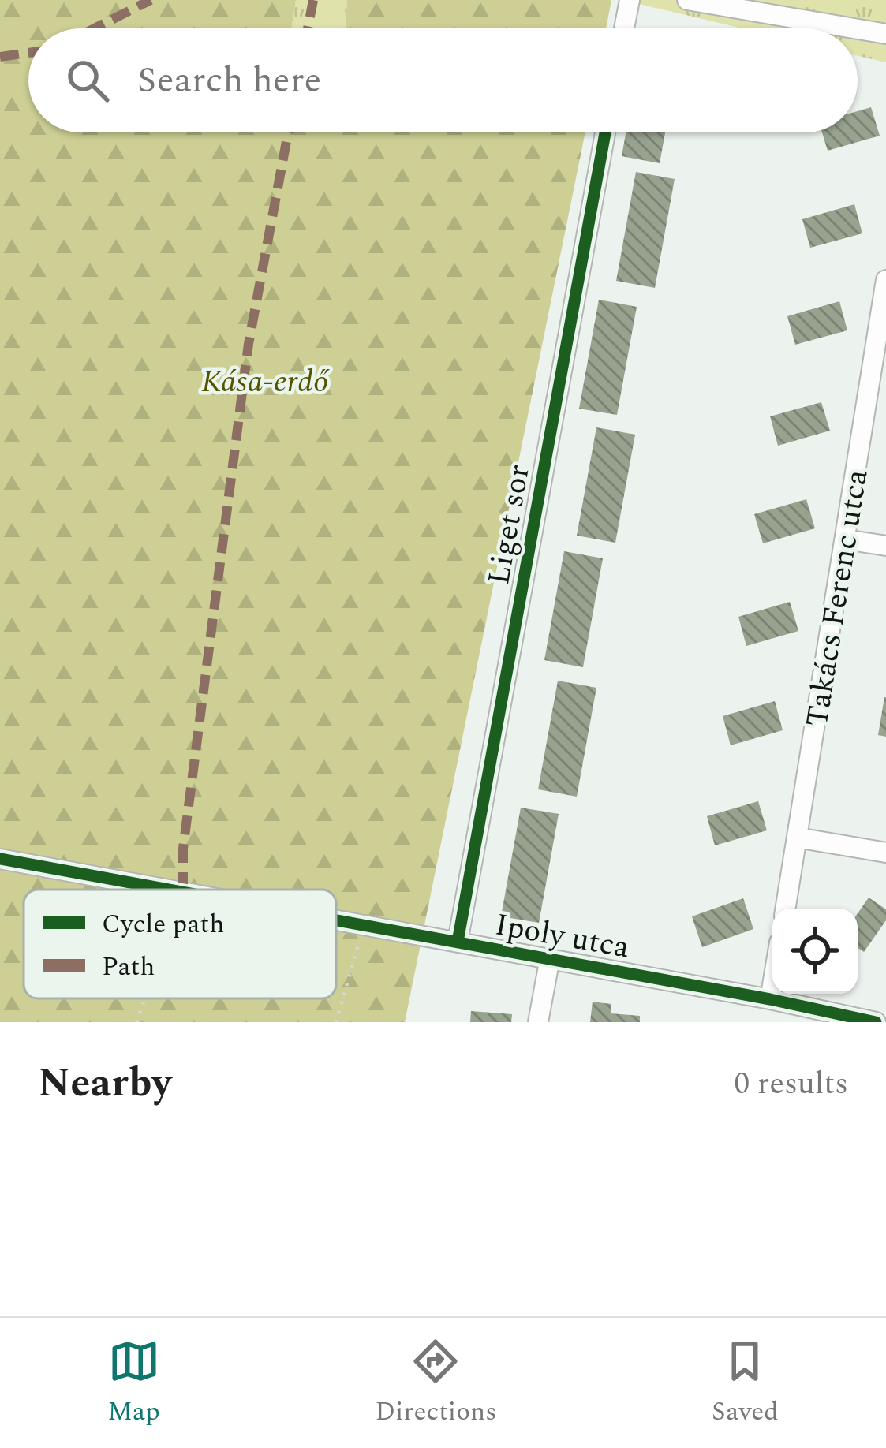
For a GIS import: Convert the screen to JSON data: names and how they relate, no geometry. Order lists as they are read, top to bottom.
{
  "streets": {
    "street": ["Liget sor", "Takács Ferenc utca", "Ipoly utca"]
  },
  "crossings": [
    ["Liget sor", "Ipoly utca"]
  ],
  "parks": ["Kása-erdő"],
  "legend": ["Cycle path", "Path"],
  "page": {
    "search": "Search here",
    "heading": ["Nearby", "0 results"],
    "nav": ["Map", "Directions", "Saved"]
  }
}
